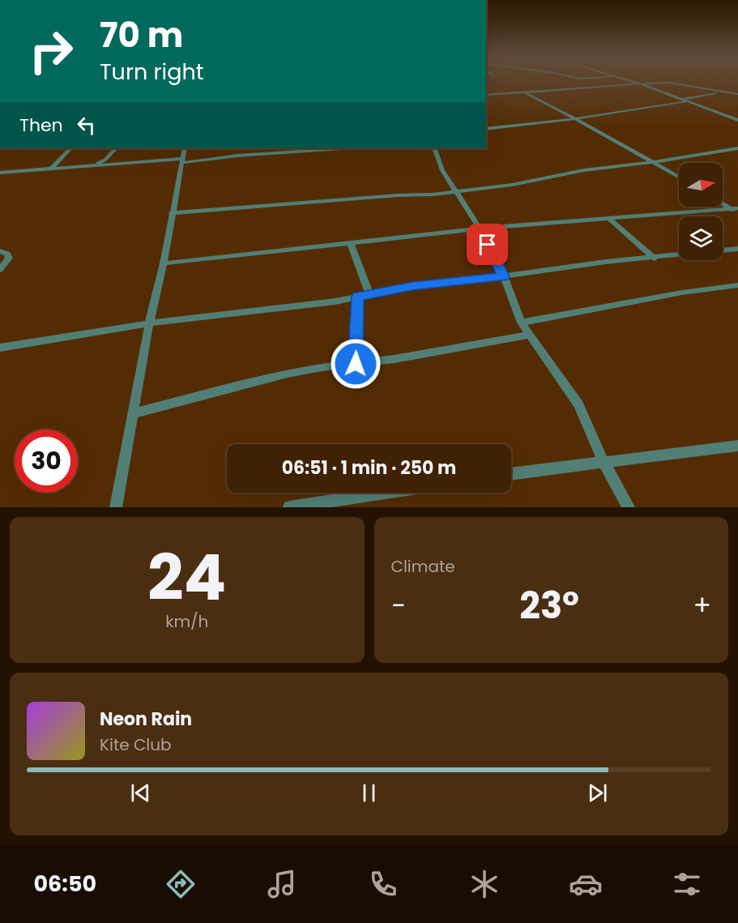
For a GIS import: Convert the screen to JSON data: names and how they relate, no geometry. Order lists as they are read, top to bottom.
{
  "north": "right",
  "page": {
    "turn": ["70 m", "Turn right"],
    "then": "Then",
    "limit": "30",
    "trip": "06:51 · 1 min · 250 m",
    "tile": [
      ["24", "km/h"],
      "Climate"
    ],
    "heat": ["−", "23°", "+"],
    "song": ["Neon Rain", "Kite Club"],
    "tabs": "06:50"
  }
}
